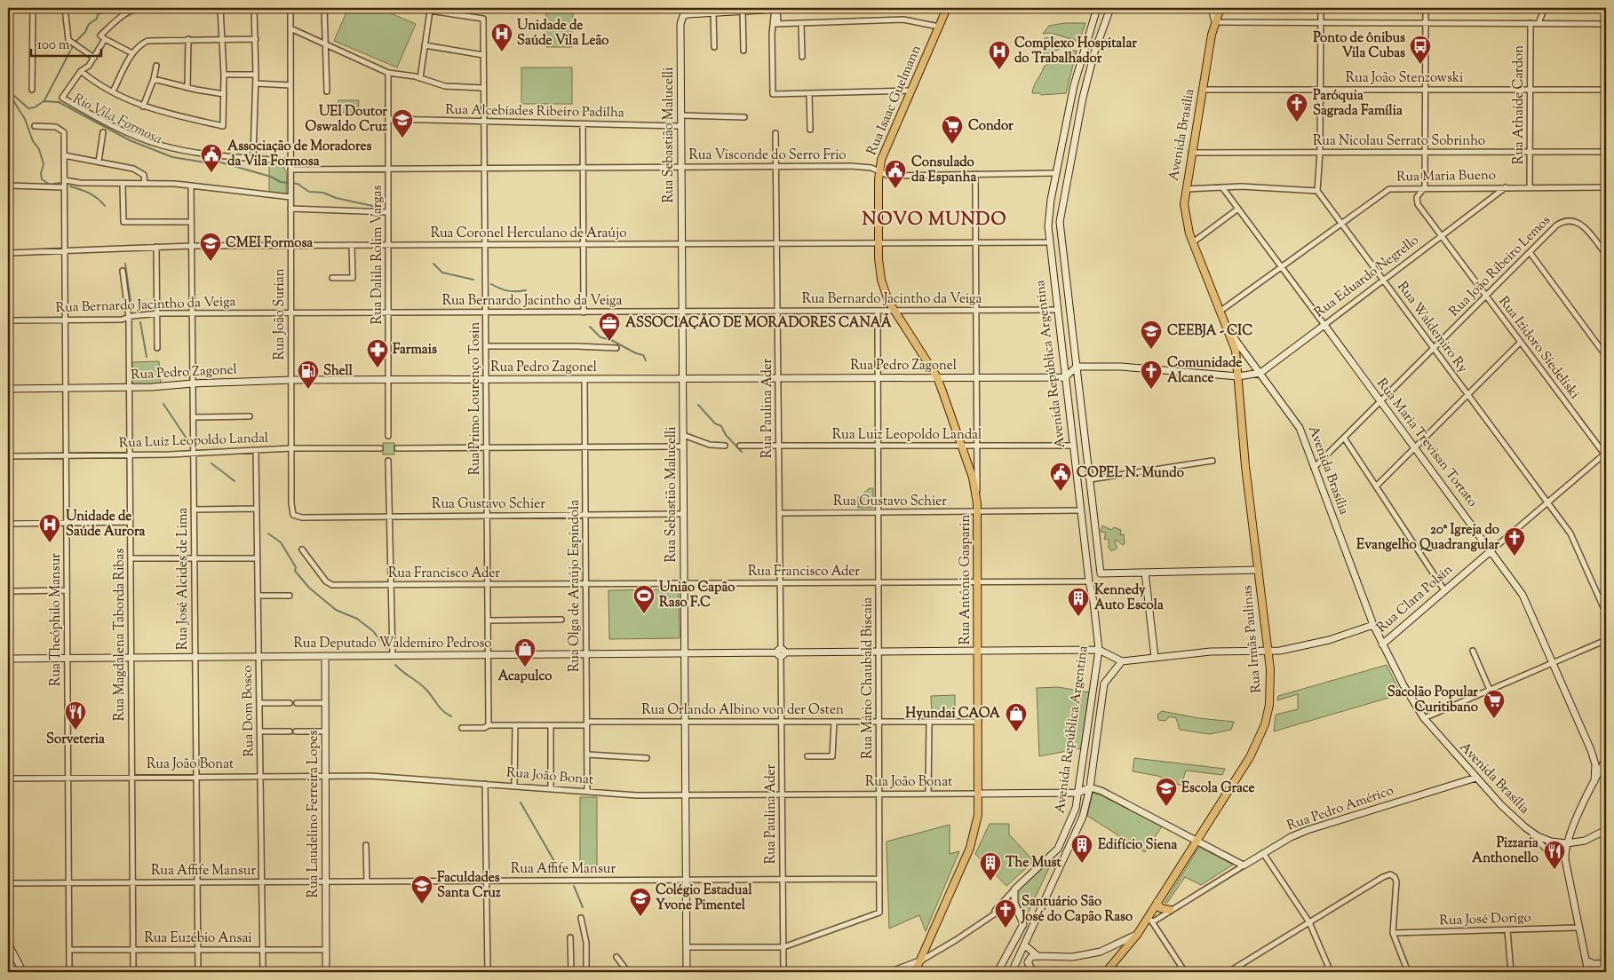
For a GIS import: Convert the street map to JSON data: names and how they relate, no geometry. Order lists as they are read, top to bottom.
{
  "streets": {
    "main road": [
      "Rua Isaac Guelmann",
      "Avenida Brasília",
      "Rua Antônio Gasparin",
      "Rua Irmãs Paulinas"
    ],
    "street": [
      "Rua João Stenzowski",
      "Rua Athaíde Cardon",
      "Rua Alcebíades Ribeiro Padilha",
      "Rua Sebastião Malucelli",
      "Rua Nicolau Serrato Sobrinho",
      "Rua Visconde do Serro Frio",
      "Rua Maria Bueno",
      "Rua Coronel Herculano de Araújo",
      "Rua Dalila Rolim Vargas",
      "Rua João Ribeiro Lemos",
      "Rua Eduardo Negrello",
      "Rua Bernardo Jacintho da Veiga",
      "Rua João Surian",
      "Rua Waldemiro Ry",
      "Rua Izidoro Siedeliski",
      "Avenida República Argentina",
      "Rua Pedro Zagonel",
      "Rua Primo Lourenço Tosin",
      "Rua Paulina Ader",
      "Rua Luiz Leopoldo Landal",
      "Rua Maria Trevisan Tortato",
      "Rua Gustavo Schier",
      "Rua Francisco Ader",
      "Rua José Alcides de Lima",
      "Rua Olga de Araújo Espíndola",
      "Rua Clara Polsin",
      "Rua Theóphilo Mansur",
      "Rua Magdalena Taborda Ribas",
      "Rua Deputado Waldemiro Pedroso",
      "Rua Mário Chaubald Biscaia",
      "Rua Orlando Albino von der Osten",
      "Rua Dom Bosco",
      "Rua João Bonat",
      "Rua Pedro Américo",
      "Rua Laudelino Ferreira Lopes",
      "Rua Affife Mansur",
      "Rua José Dorigo",
      "Rua Euzébio Ansai"
    ]
  },
  "crossings": [
    ["Rua João Stenzowski", "Rua Athaíde Cardon"],
    ["Rua João Stenzowski", "Avenida Brasília"],
    ["Rua Isaac Guelmann", "Rua Visconde do Serro Frio"],
    ["Rua Isaac Guelmann", "Rua Coronel Herculano de Araújo"],
    ["Rua Isaac Guelmann", "Rua Bernardo Jacintho da Veiga"],
    ["Rua Isaac Guelmann", "Rua Pedro Zagonel"],
    ["Rua Isaac Guelmann", "Rua Luiz Leopoldo Landal"],
    ["Rua Isaac Guelmann", "Rua Antônio Gasparin"],
    ["Rua Athaíde Cardon", "Rua Nicolau Serrato Sobrinho"],
    ["Rua Athaíde Cardon", "Rua Maria Bueno"],
    ["Rua Alcebíades Ribeiro Padilha", "Rua Sebastião Malucelli"],
    ["Rua Alcebíades Ribeiro Padilha", "Rua Dalila Rolim Vargas"],
    ["Rua Alcebíades Ribeiro Padilha", "Rua Primo Lourenço Tosin"],
    ["Rua Sebastião Malucelli", "Rua Visconde do Serro Frio"],
    ["Rua Sebastião Malucelli", "Rua Coronel Herculano de Araújo"],
    ["Rua Sebastião Malucelli", "Rua Bernardo Jacintho da Veiga"],
    ["Rua Sebastião Malucelli", "Rua Pedro Zagonel"],
    ["Rua Sebastião Malucelli", "Rua Gustavo Schier"],
    ["Rua Sebastião Malucelli", "Rua Francisco Ader"],
    ["Rua Sebastião Malucelli", "Rua Deputado Waldemiro Pedroso"],
    ["Rua Sebastião Malucelli", "Rua Orlando Albino von der Osten"],
    ["Rua Sebastião Malucelli", "Rua João Bonat"],
    ["Rua Sebastião Malucelli", "Rua Affife Mansur"],
    ["Avenida Brasília", "Rua Nicolau Serrato Sobrinho"],
    ["Avenida Brasília", "Rua Maria Bueno"],
    ["Avenida Brasília", "Rua João Ribeiro Lemos"],
    ["Avenida Brasília", "Rua Eduardo Negrello"],
    ["Avenida Brasília", "Rua Clara Polsin"],
    ["Avenida Brasília", "Rua Irmãs Paulinas"],
    ["Avenida Brasília", "Rua Pedro Américo"],
    ["Rua Visconde do Serro Frio", "Rua Dalila Rolim Vargas"],
    ["Rua Visconde do Serro Frio", "Rua João Surian"],
    ["Rua Visconde do Serro Frio", "Avenida República Argentina"],
    ["Rua Visconde do Serro Frio", "Rua Primo Lourenço Tosin"],
    ["Rua Visconde do Serro Frio", "Rua Paulina Ader"],
    ["Rua Visconde do Serro Frio", "Rua Antônio Gasparin"],
    ["Rua Maria Bueno", "Rua Eduardo Negrello"],
    ["Rua Maria Bueno", "Rua Waldemiro Ry"],
    ["Rua Maria Bueno", "Rua Izidoro Siedeliski"],
    ["Rua Maria Bueno", "Rua Maria Trevisan Tortato"],
    ["Rua Coronel Herculano de Araújo", "Rua Dalila Rolim Vargas"],
    ["Rua Coronel Herculano de Araújo", "Rua João Surian"],
    ["Rua Coronel Herculano de Araújo", "Avenida República Argentina"],
    ["Rua Coronel Herculano de Araújo", "Rua Primo Lourenço Tosin"],
    ["Rua Coronel Herculano de Araújo", "Rua Paulina Ader"],
    ["Rua Coronel Herculano de Araújo", "Rua José Alcides de Lima"],
    ["Rua Coronel Herculano de Araújo", "Rua Antônio Gasparin"],
    ["Rua Coronel Herculano de Araújo", "Rua Theóphilo Mansur"],
    ["Rua Dalila Rolim Vargas", "Rua Bernardo Jacintho da Veiga"],
    ["Rua Dalila Rolim Vargas", "Rua Pedro Zagonel"],
    ["Rua João Ribeiro Lemos", "Rua Waldemiro Ry"],
    ["Rua João Ribeiro Lemos", "Rua Izidoro Siedeliski"],
    ["Rua João Ribeiro Lemos", "Rua Maria Trevisan Tortato"],
    ["Rua Eduardo Negrello", "Rua Waldemiro Ry"],
    ["Rua Eduardo Negrello", "Rua Izidoro Siedeliski"],
    ["Rua Eduardo Negrello", "Avenida República Argentina"],
    ["Rua Eduardo Negrello", "Rua Maria Trevisan Tortato"],
    ["Rua Eduardo Negrello", "Rua Irmãs Paulinas"],
    ["Rua Bernardo Jacintho da Veiga", "Rua João Surian"],
    ["Rua Bernardo Jacintho da Veiga", "Avenida República Argentina"],
    ["Rua Bernardo Jacintho da Veiga", "Rua Primo Lourenço Tosin"],
    ["Rua Bernardo Jacintho da Veiga", "Rua Paulina Ader"],
    ["Rua Bernardo Jacintho da Veiga", "Rua José Alcides de Lima"],
    ["Rua Bernardo Jacintho da Veiga", "Rua Antônio Gasparin"],
    ["Rua Bernardo Jacintho da Veiga", "Rua Theóphilo Mansur"],
    ["Rua Bernardo Jacintho da Veiga", "Rua Magdalena Taborda Ribas"],
    ["Rua Bernardo Jacintho da Veiga", "Rua Mário Chaubald Biscaia"],
    ["Rua João Surian", "Rua Pedro Zagonel"],
    ["Rua João Surian", "Rua Luiz Leopoldo Landal"],
    ["Rua João Surian", "Rua Gustavo Schier"],
    ["Rua Waldemiro Ry", "Rua Clara Polsin"],
    ["Rua Izidoro Siedeliski", "Rua Clara Polsin"],
    ["Avenida República Argentina", "Rua Pedro Zagonel"],
    ["Avenida República Argentina", "Rua Luiz Leopoldo Landal"],
    ["Avenida República Argentina", "Rua Gustavo Schier"],
    ["Avenida República Argentina", "Rua Francisco Ader"],
    ["Avenida República Argentina", "Rua Deputado Waldemiro Pedroso"],
    ["Avenida República Argentina", "Rua João Bonat"],
    ["Rua Pedro Zagonel", "Rua Primo Lourenço Tosin"],
    ["Rua Pedro Zagonel", "Rua Paulina Ader"],
    ["Rua Pedro Zagonel", "Rua José Alcides de Lima"],
    ["Rua Pedro Zagonel", "Rua Antônio Gasparin"],
    ["Rua Pedro Zagonel", "Rua Olga de Araújo Espíndola"],
    ["Rua Pedro Zagonel", "Rua Theóphilo Mansur"],
    ["Rua Pedro Zagonel", "Rua Magdalena Taborda Ribas"],
    ["Rua Pedro Zagonel", "Rua Mário Chaubald Biscaia"],
    ["Rua Primo Lourenço Tosin", "Rua Gustavo Schier"],
    ["Rua Primo Lourenço Tosin", "Rua Francisco Ader"],
    ["Rua Primo Lourenço Tosin", "Rua Deputado Waldemiro Pedroso"],
    ["Rua Primo Lourenço Tosin", "Rua Orlando Albino von der Osten"],
    ["Rua Paulina Ader", "Rua Luiz Leopoldo Landal"],
    ["Rua Paulina Ader", "Rua Gustavo Schier"],
    ["Rua Paulina Ader", "Rua Francisco Ader"],
    ["Rua Paulina Ader", "Rua Deputado Waldemiro Pedroso"],
    ["Rua Paulina Ader", "Rua Mário Chaubald Biscaia"],
    ["Rua Paulina Ader", "Rua Orlando Albino von der Osten"],
    ["Rua Paulina Ader", "Rua João Bonat"],
    ["Rua Paulina Ader", "Rua Affife Mansur"],
    ["Rua Luiz Leopoldo Landal", "Rua José Alcides de Lima"],
    ["Rua Luiz Leopoldo Landal", "Rua Antônio Gasparin"],
    ["Rua Luiz Leopoldo Landal", "Rua Theóphilo Mansur"],
    ["Rua Luiz Leopoldo Landal", "Rua Magdalena Taborda Ribas"],
    ["Rua Luiz Leopoldo Landal", "Rua Mário Chaubald Biscaia"],
    ["Rua Luiz Leopoldo Landal", "Rua Dom Bosco"],
    ["Rua Maria Trevisan Tortato", "Rua Clara Polsin"],
    ["Rua Gustavo Schier", "Rua Antônio Gasparin"],
    ["Rua Gustavo Schier", "Rua Olga de Araújo Espíndola"],
    ["Rua Gustavo Schier", "Rua Mário Chaubald Biscaia"],
    ["Rua Francisco Ader", "Rua Antônio Gasparin"],
    ["Rua Francisco Ader", "Rua Olga de Araújo Espíndola"],
    ["Rua Francisco Ader", "Rua Mário Chaubald Biscaia"],
    ["Rua José Alcides de Lima", "Rua Deputado Waldemiro Pedroso"],
    ["Rua José Alcides de Lima", "Rua João Bonat"],
    ["Rua José Alcides de Lima", "Rua Affife Mansur"],
    ["Rua José Alcides de Lima", "Rua Euzébio Ansai"],
    ["Rua Antônio Gasparin", "Rua Deputado Waldemiro Pedroso"],
    ["Rua Antônio Gasparin", "Rua Orlando Albino von der Osten"],
    ["Rua Antônio Gasparin", "Rua João Bonat"],
    ["Rua Olga de Araújo Espíndola", "Rua Deputado Waldemiro Pedroso"],
    ["Rua Olga de Araújo Espíndola", "Rua Orlando Albino von der Osten"],
    ["Rua Olga de Araújo Espíndola", "Rua João Bonat"],
    ["Rua Theóphilo Mansur", "Rua Deputado Waldemiro Pedroso"],
    ["Rua Theóphilo Mansur", "Rua João Bonat"],
    ["Rua Theóphilo Mansur", "Rua Affife Mansur"],
    ["Rua Theóphilo Mansur", "Rua Euzébio Ansai"],
    ["Rua Magdalena Taborda Ribas", "Rua Deputado Waldemiro Pedroso"],
    ["Rua Magdalena Taborda Ribas", "Rua João Bonat"],
    ["Rua Magdalena Taborda Ribas", "Rua Affife Mansur"],
    ["Rua Magdalena Taborda Ribas", "Rua Euzébio Ansai"],
    ["Rua Deputado Waldemiro Pedroso", "Rua Mário Chaubald Biscaia"],
    ["Rua Deputado Waldemiro Pedroso", "Rua Dom Bosco"],
    ["Rua Deputado Waldemiro Pedroso", "Rua Laudelino Ferreira Lopes"],
    ["Rua Mário Chaubald Biscaia", "Rua Orlando Albino von der Osten"],
    ["Rua Mário Chaubald Biscaia", "Rua João Bonat"],
    ["Rua Mário Chaubald Biscaia", "Rua Affife Mansur"],
    ["Rua Dom Bosco", "Rua João Bonat"],
    ["Rua Dom Bosco", "Rua Affife Mansur"],
    ["Rua Dom Bosco", "Rua Euzébio Ansai"],
    ["Rua João Bonat", "Rua Laudelino Ferreira Lopes"],
    ["Rua Laudelino Ferreira Lopes", "Rua Affife Mansur"],
    ["Rua Laudelino Ferreira Lopes", "Rua Euzébio Ansai"]
  ],
  "districts": ["NOVO MUNDO"],
  "water": ["Rio Vila Formosa"],
  "places": {
    "hospital": ["Unidade de Saúde Vila Leão", "Complexo Hospitalar do Trabalhador", "Unidade de Saúde Aurora"],
    "bus stop": ["Ponto de ônibus Vila Cubas"],
    "church": [
      "Paróquia Sagrada Família",
      "Comunidade Alcance",
      "20ª Igreja do Evangelho Quadrangular",
      "Santuário São José do Capão Raso"
    ],
    "school or university": [
      "UEI Doutor Oswaldo Cruz",
      "CMEI Formosa",
      "CEEBJA - CIC",
      "Escola Grace",
      "Faculdades Santa Cruz",
      "Colégio Estadual Yvone Pimentel"
    ],
    "supermarket": ["Condor", "Sacolão Popular Curitibano"],
    "public building": ["Associação de Moradores da Vila Formosa", "Consulado da Espanha", "COPEL N. Mundo"],
    "office": ["ASSOCIAÇÃO DE MORADORES CANAÃ"],
    "pharmacy": ["Farmais"],
    "fuel station": ["Shell"],
    "sports": ["União Capão Raso F.C"],
    "building": ["Kennedy Auto Escola", "Edifício Siena", "The Must"],
    "shop": ["Acapulco", "Hyundai CAOA"],
    "restaurant": ["Sorveteria", "Pizzaria Anthonello"]
  },
  "scale_bar": "100 m"
}
